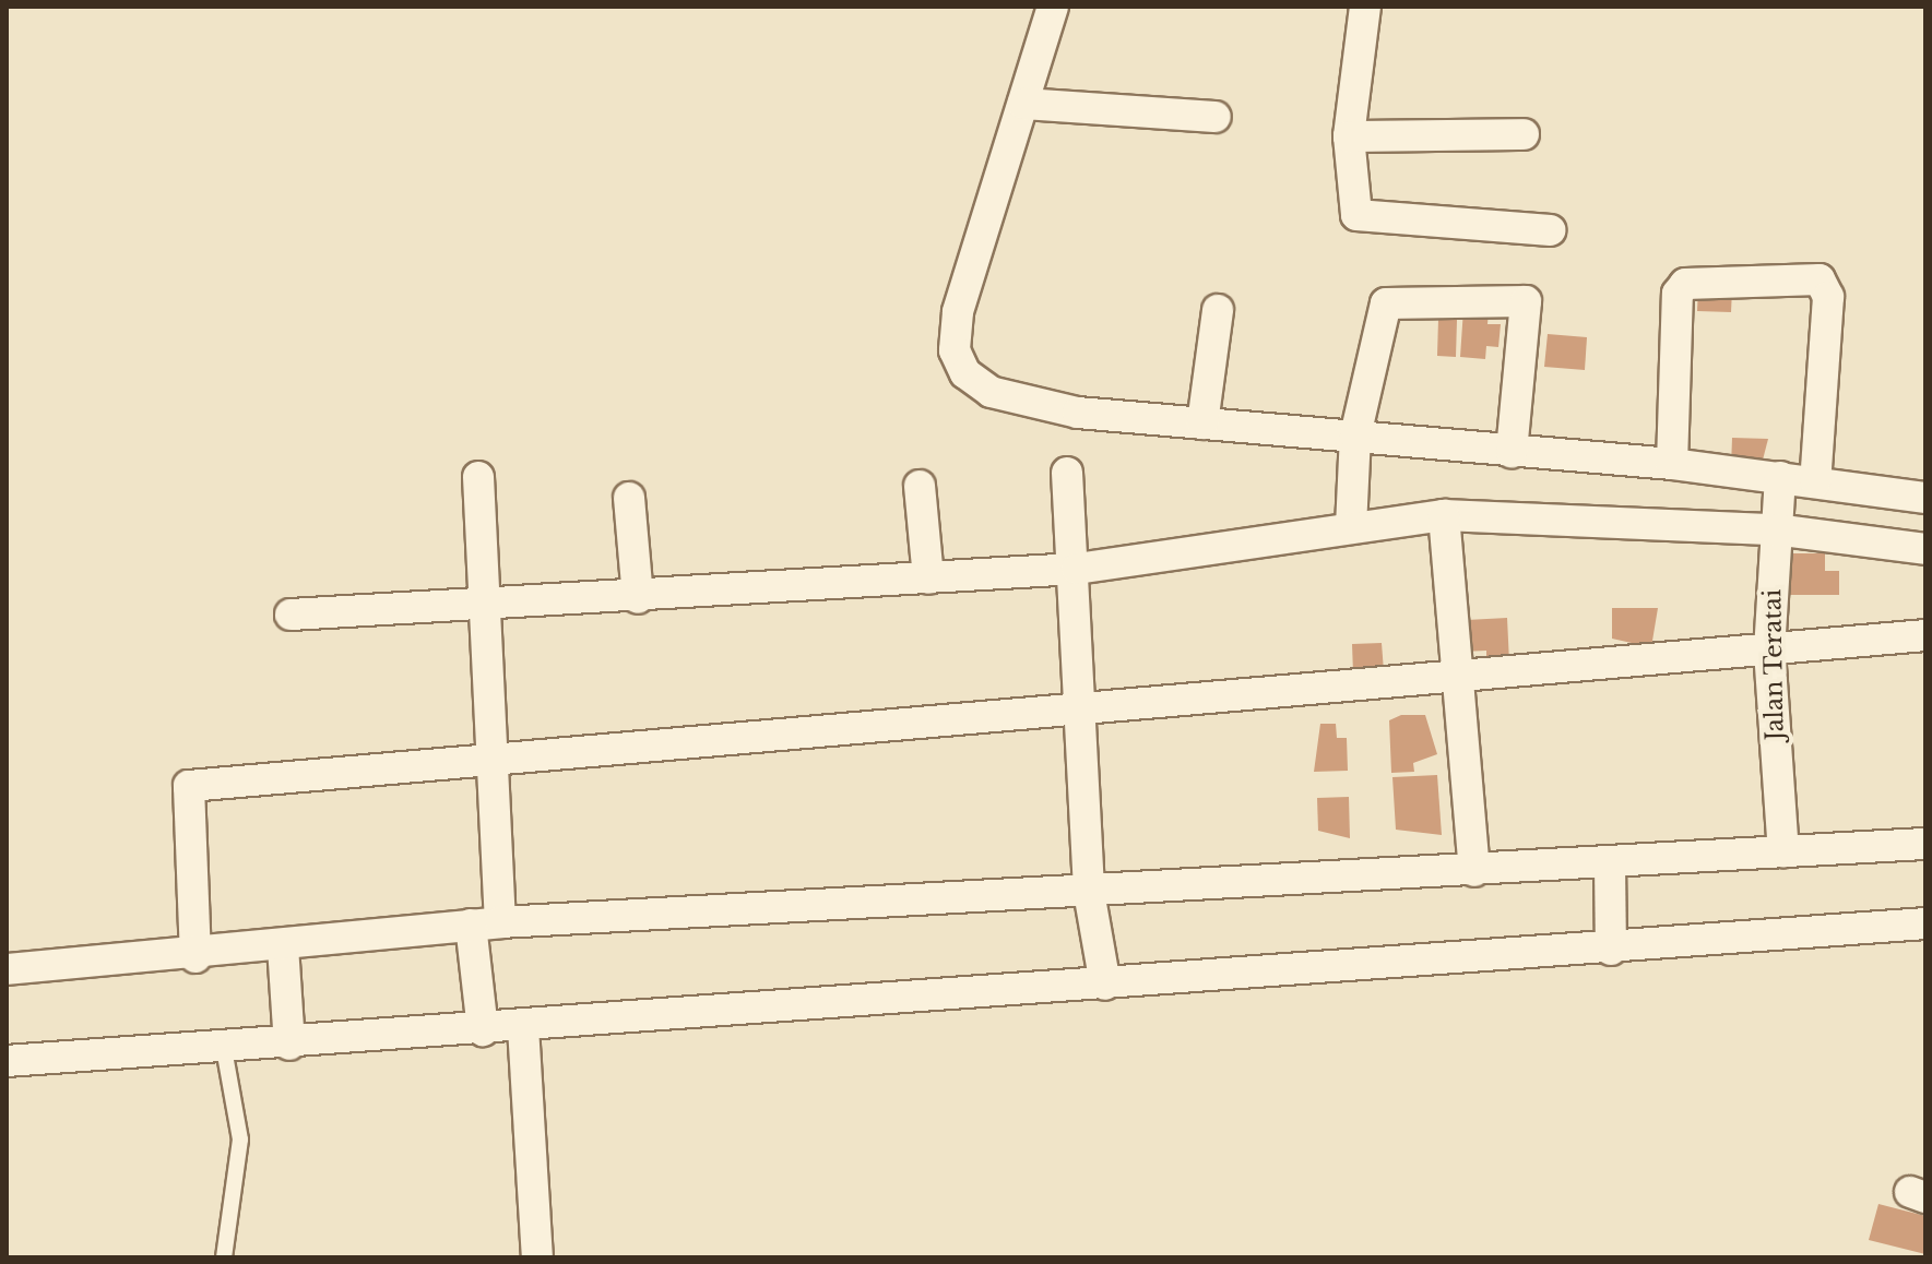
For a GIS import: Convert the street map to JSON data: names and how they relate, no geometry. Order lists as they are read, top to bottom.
{
  "streets": {
    "street": ["Jalan Teratai"]
  }
}
